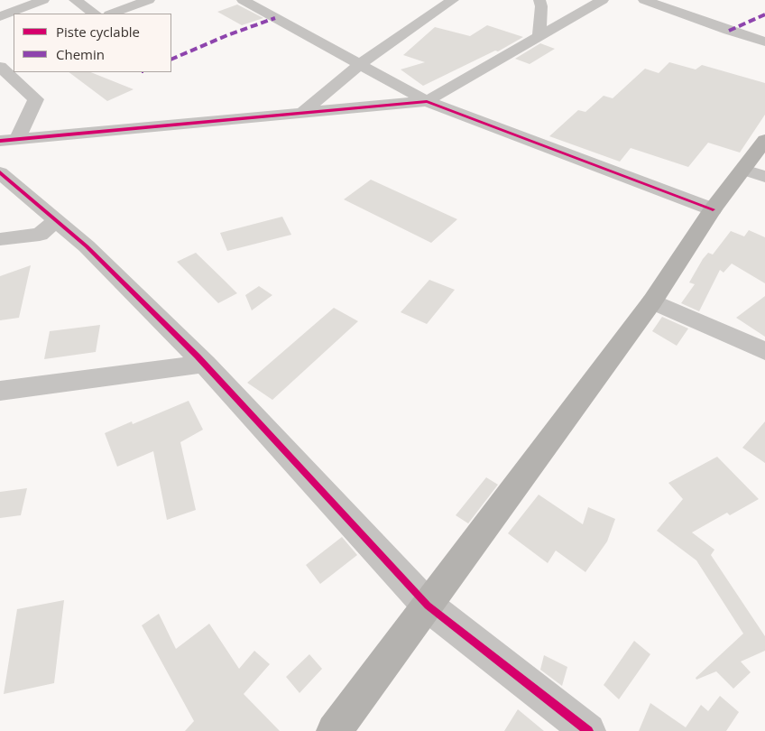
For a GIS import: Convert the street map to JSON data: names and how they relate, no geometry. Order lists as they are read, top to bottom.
{
  "legend": ["Piste cyclable", "Chemin"]
}
